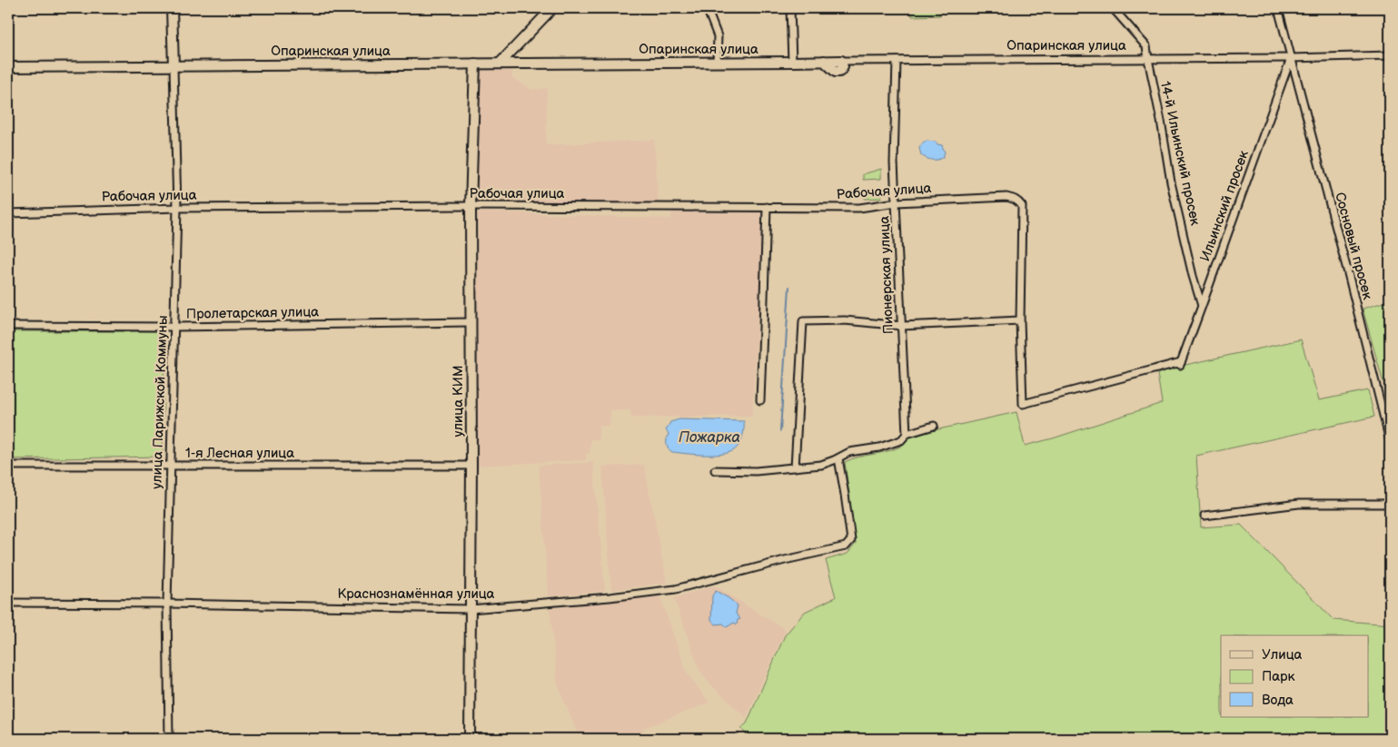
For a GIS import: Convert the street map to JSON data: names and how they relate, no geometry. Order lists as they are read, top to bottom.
{
  "streets": {
    "main road": ["Опаринская улица", "улица КИМ"],
    "street": [
      "14-й Ильинский просек",
      "Рабочая улица",
      "Ильинский просек",
      "Сосновый просек",
      "Пионерская улица",
      "Пролетарская улица",
      "улица Парижской Коммуны",
      "1-я Лесная улица",
      "Краснознамённая улица"
    ]
  },
  "crossings": [
    ["Опаринская улица", "14-й Ильинский просек"],
    ["Опаринская улица", "Ильинский просек"],
    ["Опаринская улица", "Сосновый просек"],
    ["Опаринская улица", "Пионерская улица"],
    ["Опаринская улица", "улица КИМ"],
    ["Опаринская улица", "улица Парижской Коммуны"],
    ["14-й Ильинский просек", "Ильинский просек"],
    ["Рабочая улица", "Ильинский просек"],
    ["Рабочая улица", "Пионерская улица"],
    ["Рабочая улица", "улица КИМ"],
    ["Рабочая улица", "улица Парижской Коммуны"],
    ["Ильинский просек", "Сосновый просек"],
    ["Пролетарская улица", "улица КИМ"],
    ["Пролетарская улица", "улица Парижской Коммуны"],
    ["улица КИМ", "1-я Лесная улица"],
    ["улица КИМ", "Краснознамённая улица"],
    ["улица Парижской Коммуны", "1-я Лесная улица"],
    ["улица Парижской Коммуны", "Краснознамённая улица"]
  ],
  "water": ["Пожарка"],
  "legend": ["Улица", "Парк", "Вода"]
}
